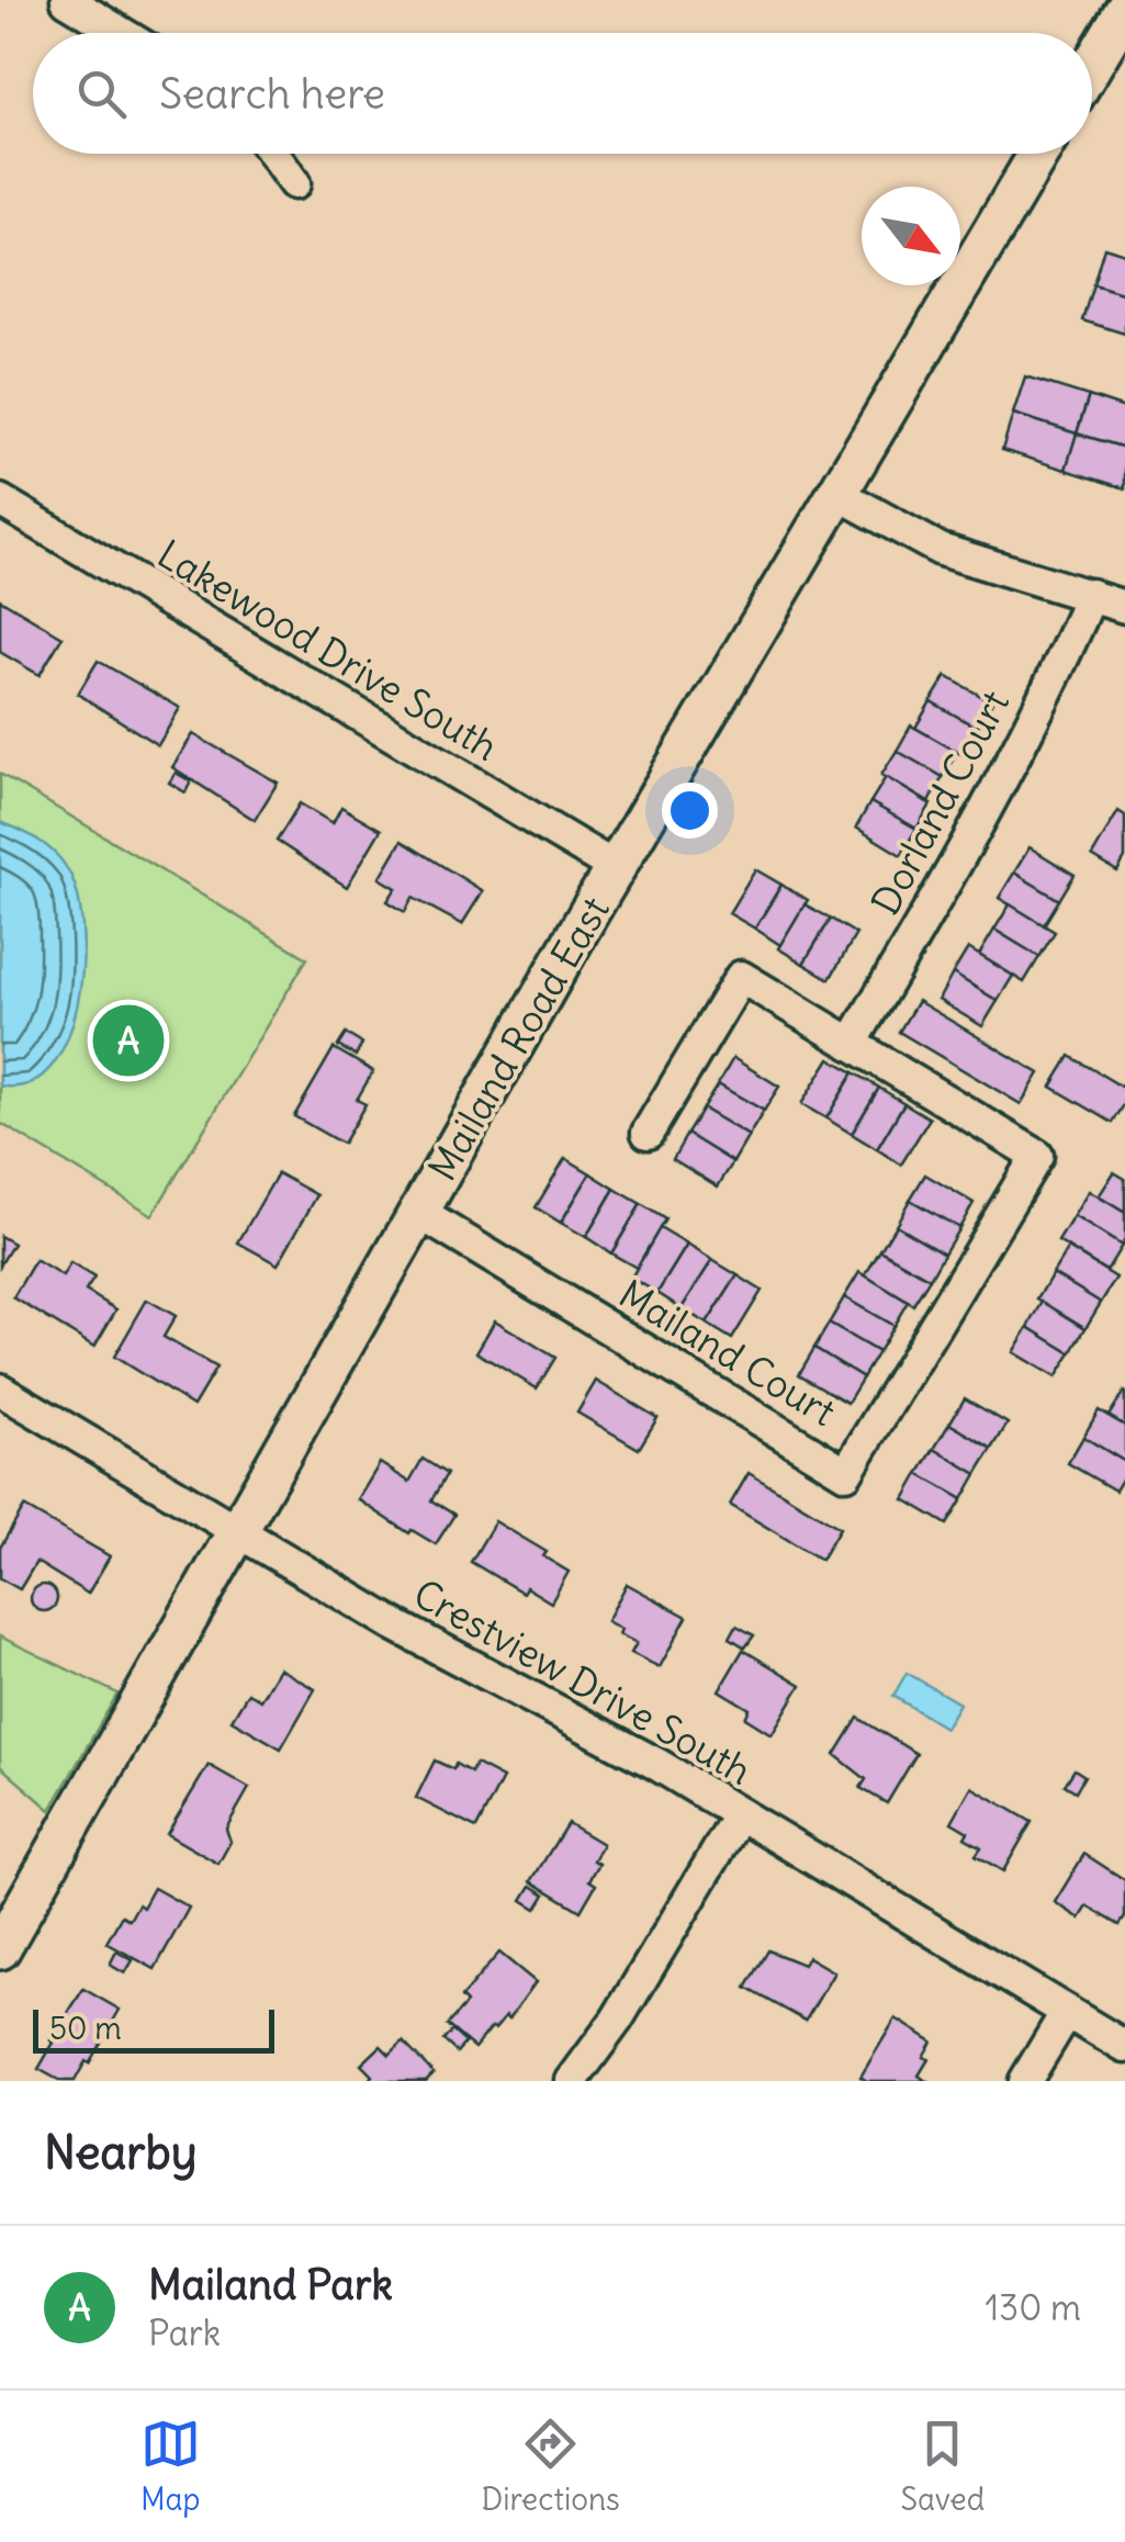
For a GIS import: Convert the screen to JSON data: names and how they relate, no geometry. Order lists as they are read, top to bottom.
{
  "streets": {
    "street": [
      "Lakewood Drive South",
      "Dorland Court",
      "Mailand Road East",
      "Mailand Court",
      "Crestview Drive South"
    ]
  },
  "crossings": [
    ["Lakewood Drive South", "Mailand Road East"],
    ["Dorland Court", "Mailand Court"],
    ["Mailand Road East", "Mailand Court"],
    ["Mailand Road East", "Crestview Drive South"]
  ],
  "scale_bar": "50 m",
  "north": "bottom right",
  "page": {
    "search": "Search here",
    "pins": "A",
    "scale": "50 m",
    "heading": "Nearby",
    "list": [
      {
        "mark": "A",
        "name": "Mailand Park",
        "note": "Park",
        "value": "130 m"
      }
    ],
    "nav": ["Map", "Directions", "Saved"]
  }
}
